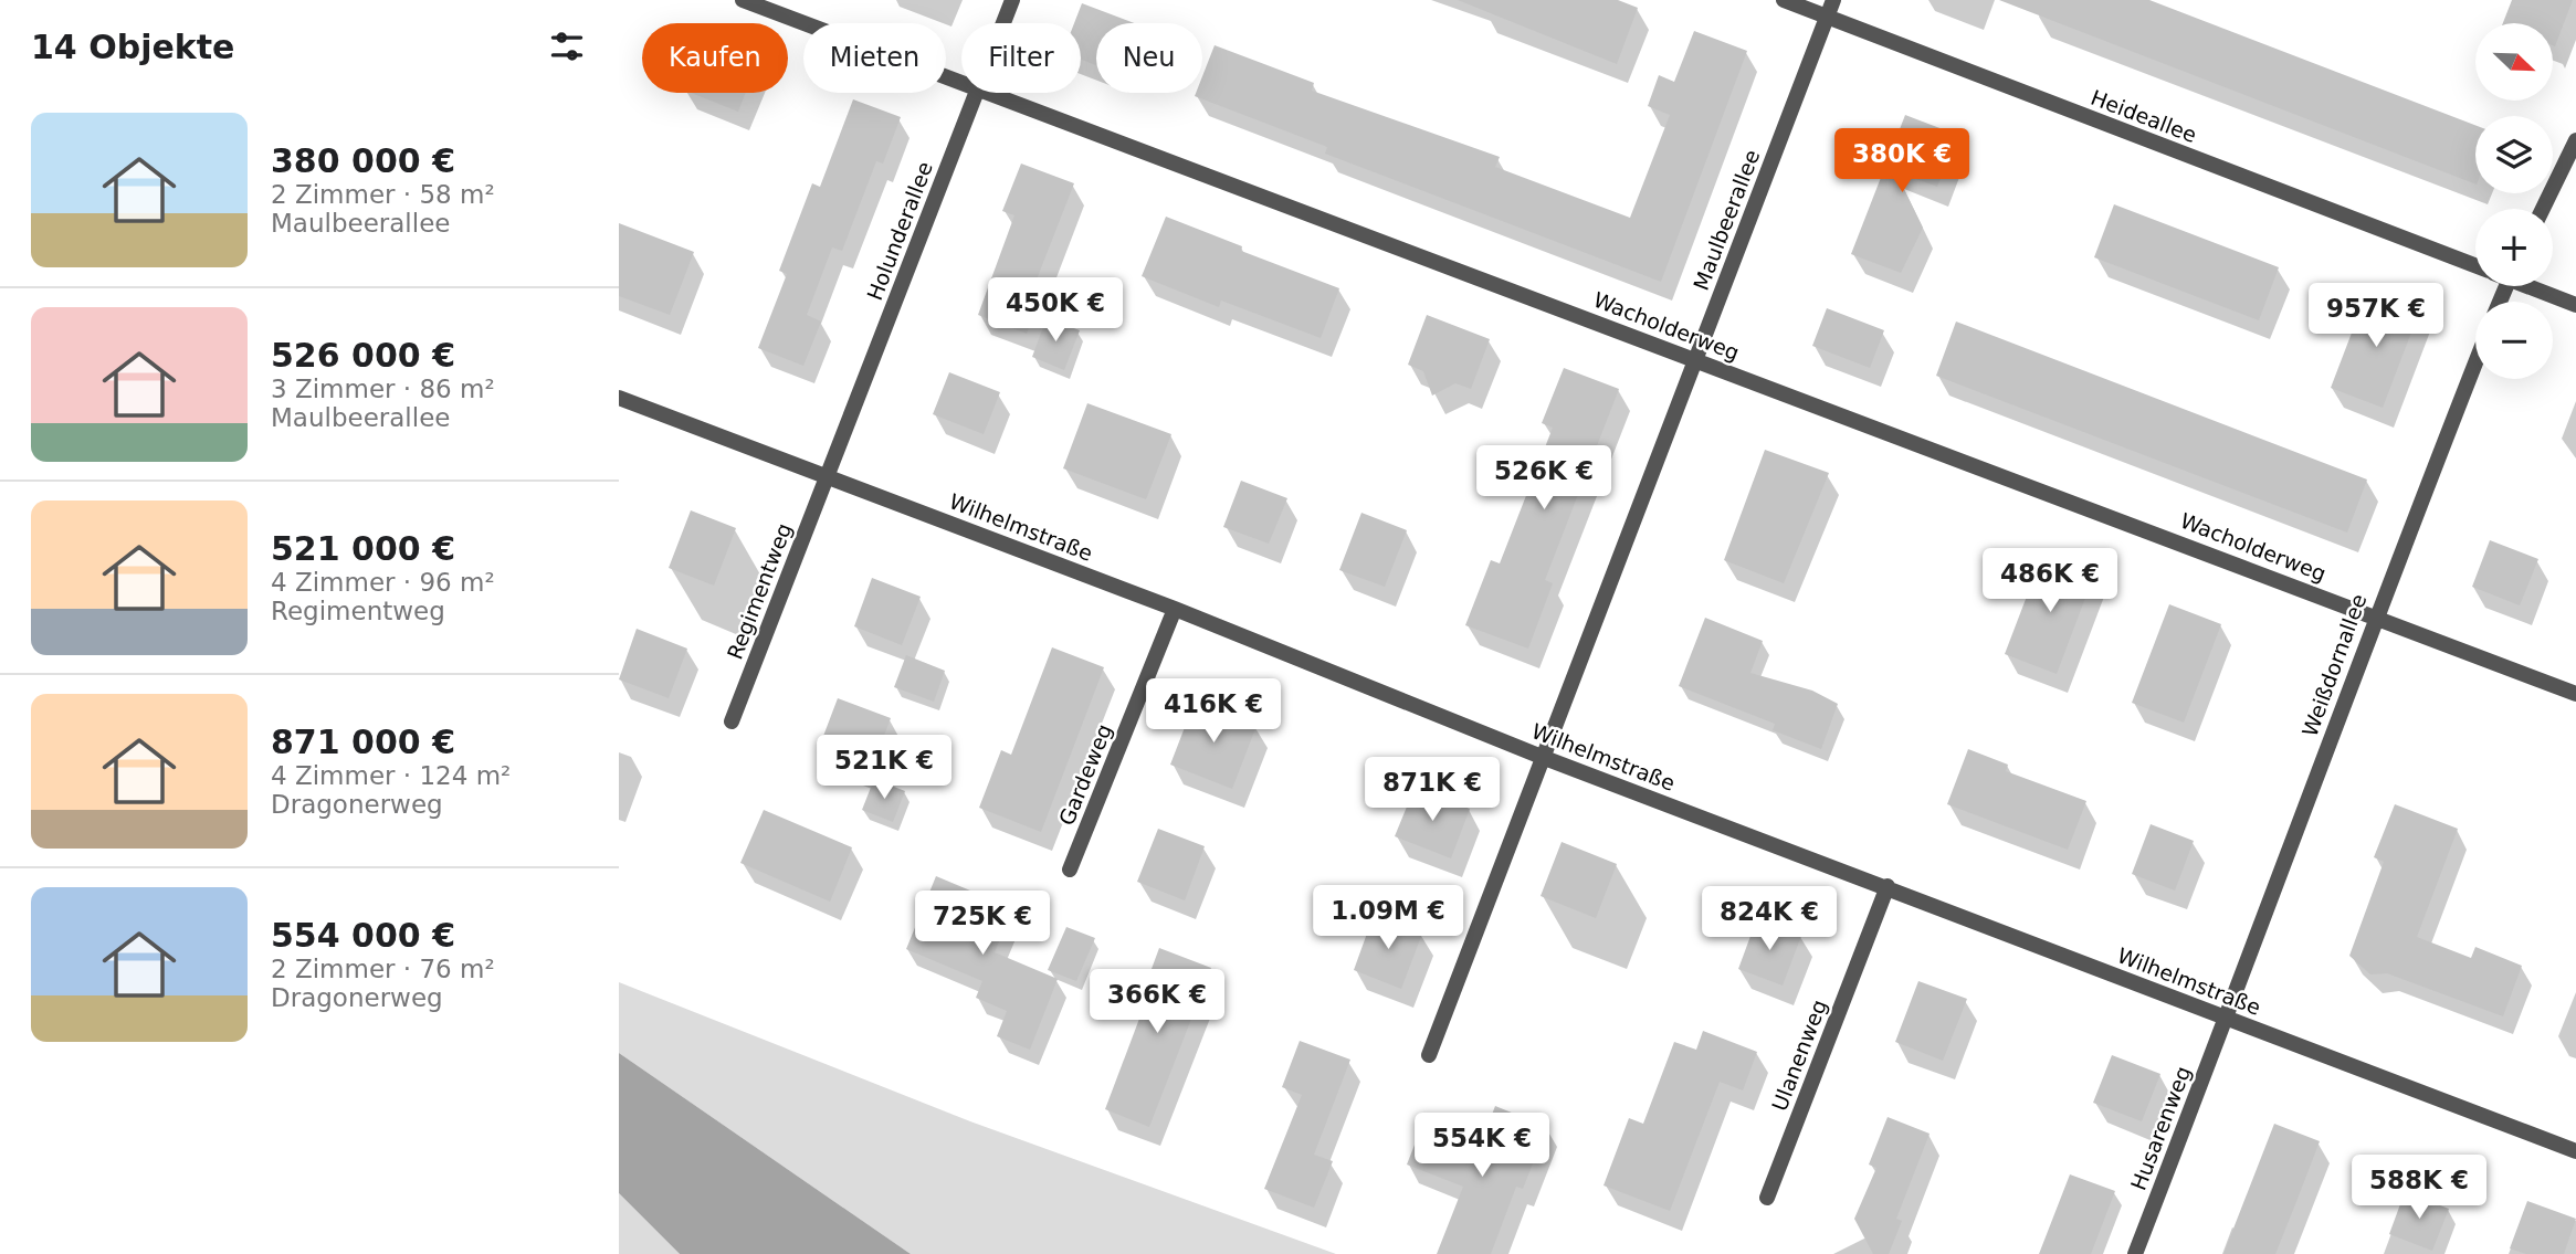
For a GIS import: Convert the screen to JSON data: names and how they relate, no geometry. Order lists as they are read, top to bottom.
{
  "streets": {
    "street": [
      "Heideallee",
      "Maulbeerallee",
      "Holunderallee",
      "Wacholderweg",
      "Wilhelmstraße",
      "Regimentweg",
      "Weißdornallee",
      "Gardeweg",
      "Ulanenweg",
      "Husarenweg"
    ]
  },
  "crossings": [
    ["Heideallee", "Maulbeerallee"],
    ["Maulbeerallee", "Wacholderweg"],
    ["Maulbeerallee", "Wilhelmstraße"],
    ["Holunderallee", "Wilhelmstraße"],
    ["Holunderallee", "Regimentweg"],
    ["Wacholderweg", "Weißdornallee"],
    ["Wilhelmstraße", "Regimentweg"],
    ["Wilhelmstraße", "Weißdornallee"],
    ["Wilhelmstraße", "Gardeweg"],
    ["Wilhelmstraße", "Ulanenweg"],
    ["Wilhelmstraße", "Husarenweg"],
    ["Weißdornallee", "Husarenweg"]
  ],
  "north": "bottom right",
  "page": {
    "heading": "14 Objekte",
    "map_buttons": ["+", "−"],
    "chip": [
      "Kaufen",
      "Mieten",
      "Filter",
      "Neu"
    ],
    "list": [
      {
        "name": "380 000 €",
        "note": "2 Zimmer · 58 m² · Maulbeerallee"
      },
      {
        "name": "526 000 €",
        "note": "3 Zimmer · 86 m² · Maulbeerallee"
      },
      {
        "name": "521 000 €",
        "note": "4 Zimmer · 96 m² · Regimentweg"
      },
      {
        "name": "871 000 €",
        "note": "4 Zimmer · 124 m² · Dragonerweg"
      },
      {
        "name": "554 000 €",
        "note": "2 Zimmer · 76 m² · Dragonerweg"
      }
    ],
    "price": [
      "380K €",
      "450K €",
      "957K €",
      "526K €",
      "486K €",
      "416K €",
      "521K €",
      "871K €",
      "1.09M €",
      "824K €",
      "725K €",
      "366K €",
      "554K €",
      "588K €"
    ]
  }
}
